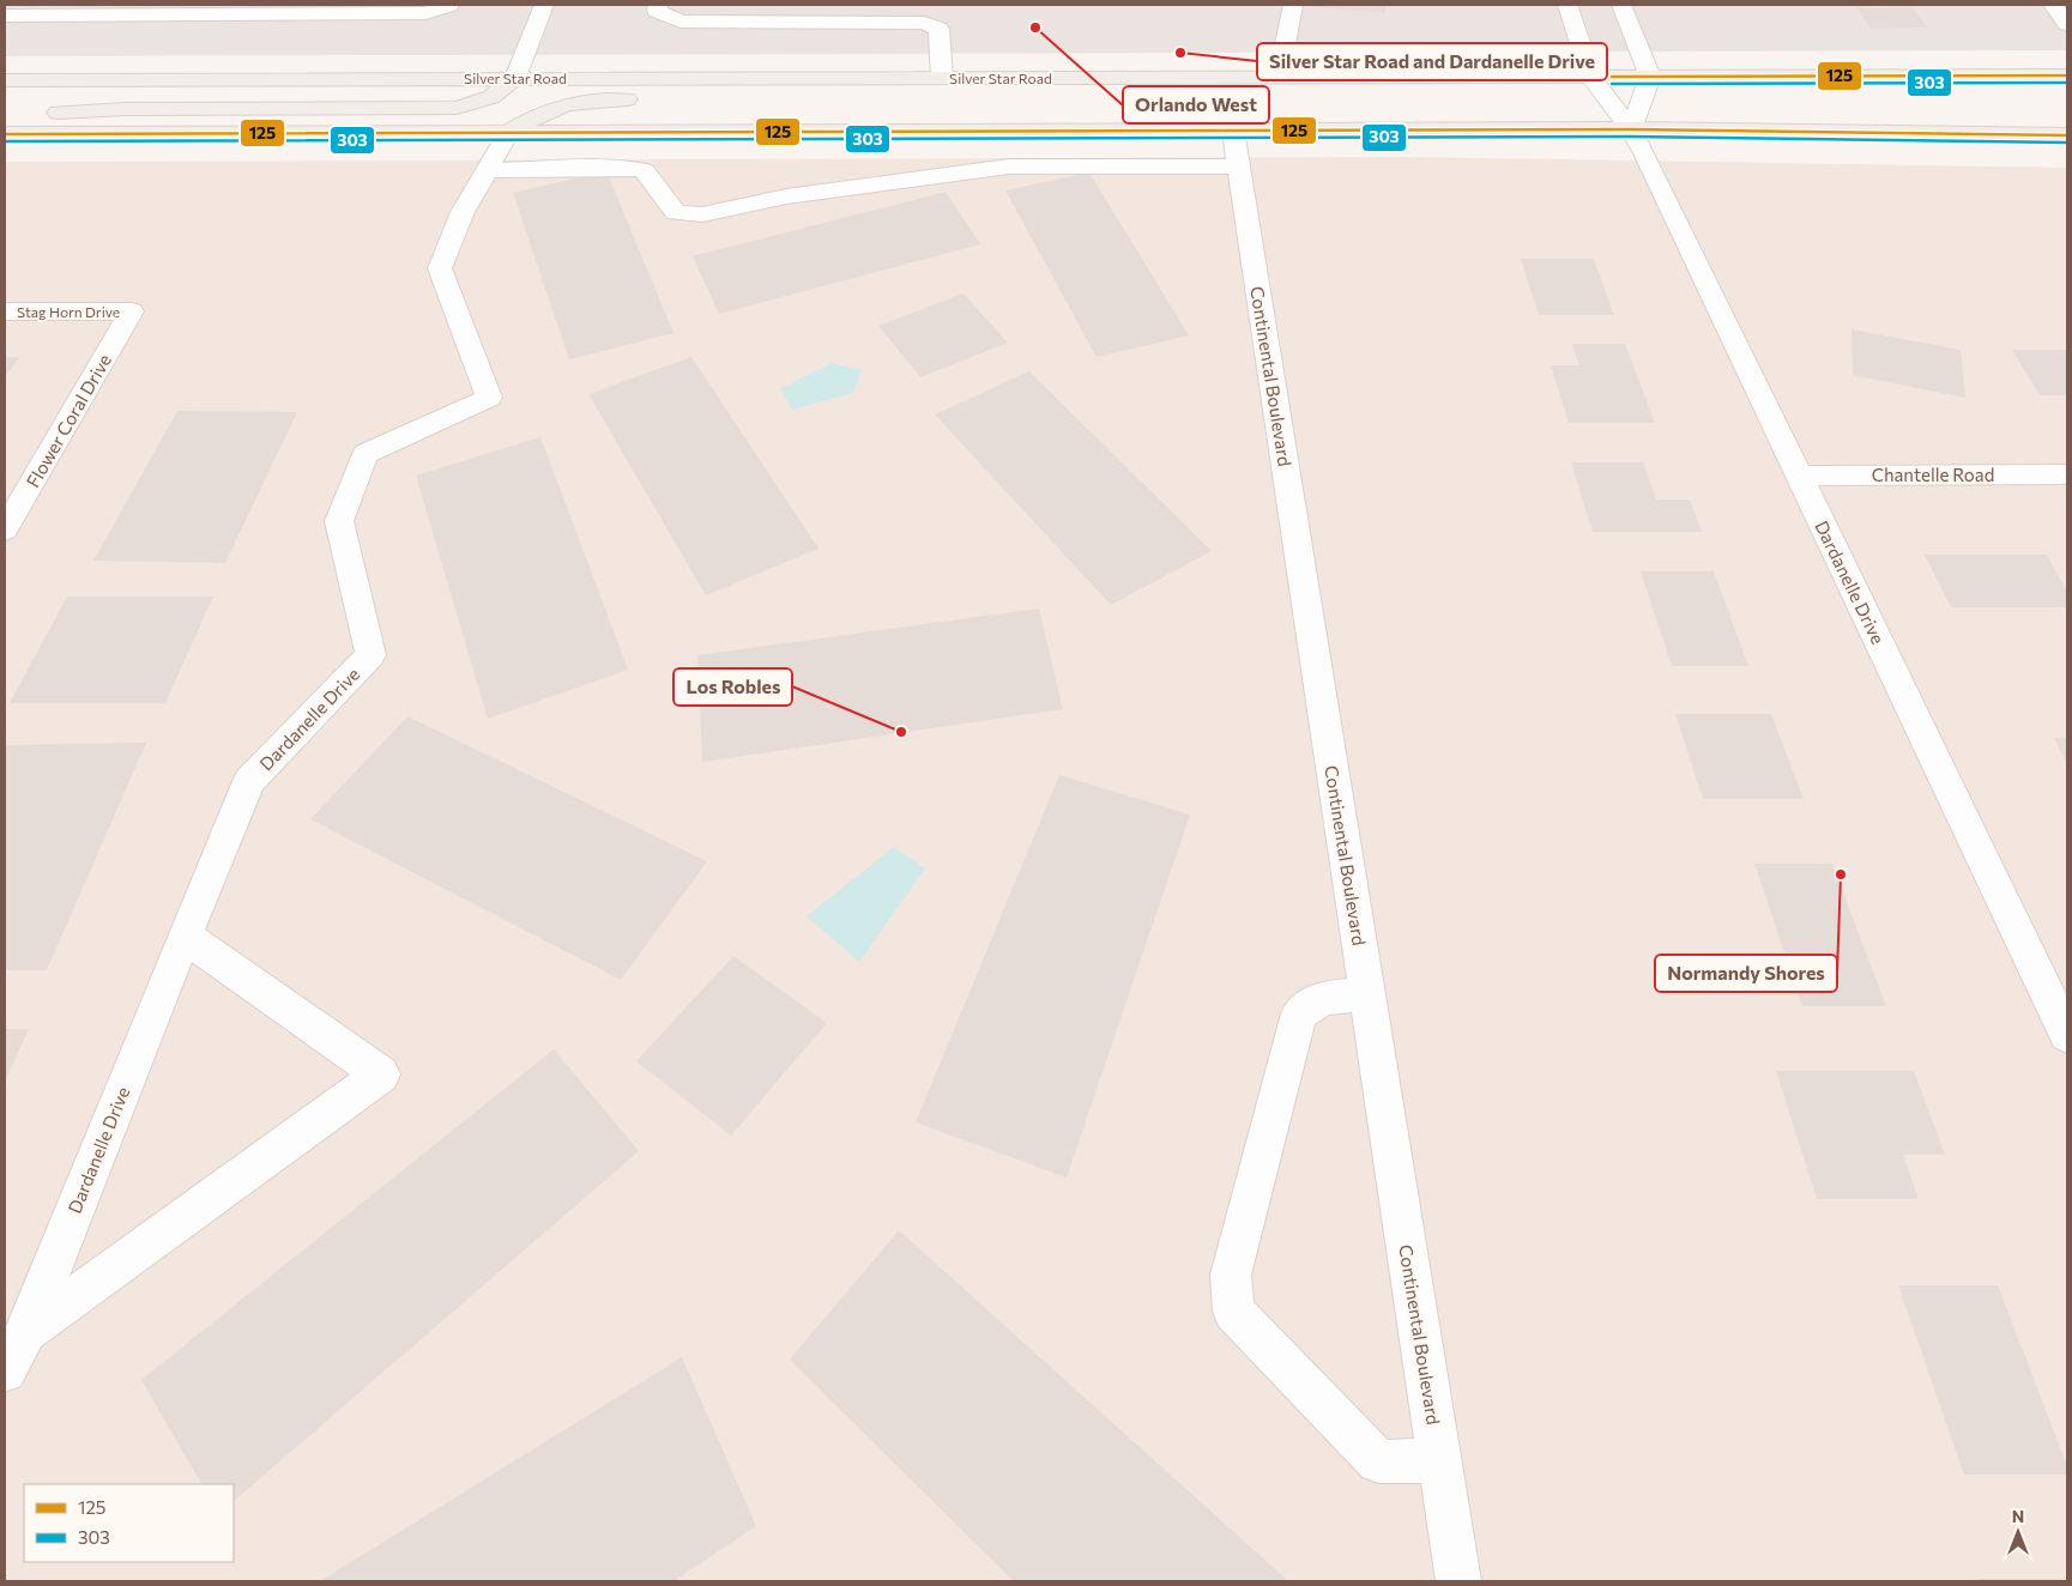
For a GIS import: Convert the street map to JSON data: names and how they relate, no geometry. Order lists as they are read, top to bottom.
{
  "streets": {
    "main road": ["Silver Star Road"],
    "street": [
      "Stag Horn Drive",
      "Continental Boulevard",
      "Flower Coral Drive",
      "Chantelle Road",
      "Dardanelle Drive"
    ]
  },
  "crossings": [
    ["Silver Star Road", "Dardanelle Drive"],
    ["Stag Horn Drive", "Flower Coral Drive"],
    ["Chantelle Road", "Dardanelle Drive"]
  ],
  "places": [
    "Orlando West",
    "Silver Star Road and Dardanelle Drive",
    "Los Robles",
    "Normandy Shores"
  ],
  "lines": ["transit line 125", "transit line 303"],
  "legend": ["125", "303"],
  "north": "top"
}
